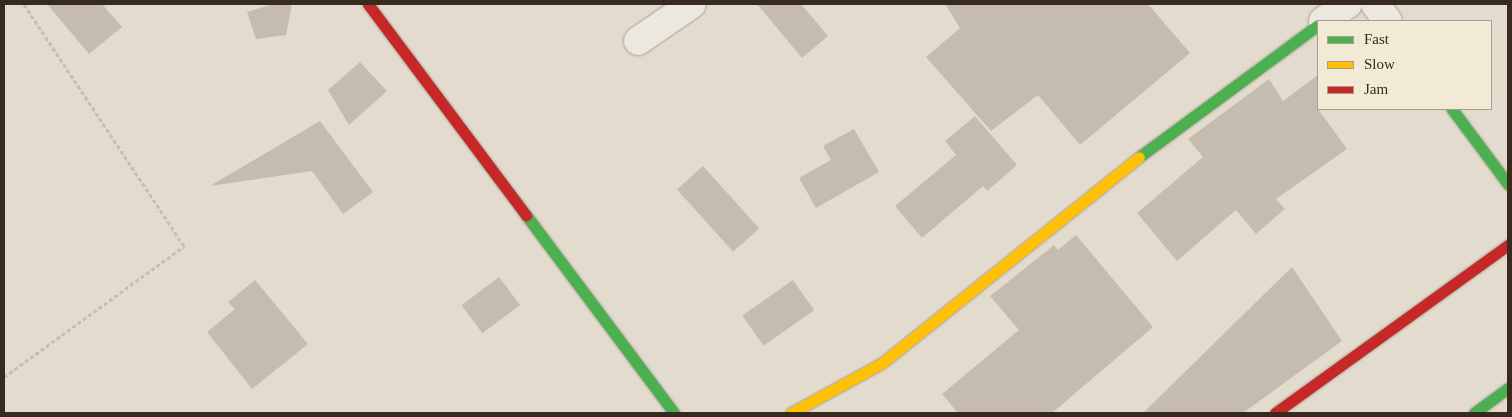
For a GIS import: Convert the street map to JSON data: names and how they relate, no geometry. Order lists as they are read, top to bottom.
{
  "legend": ["Fast", "Slow", "Jam"]
}
